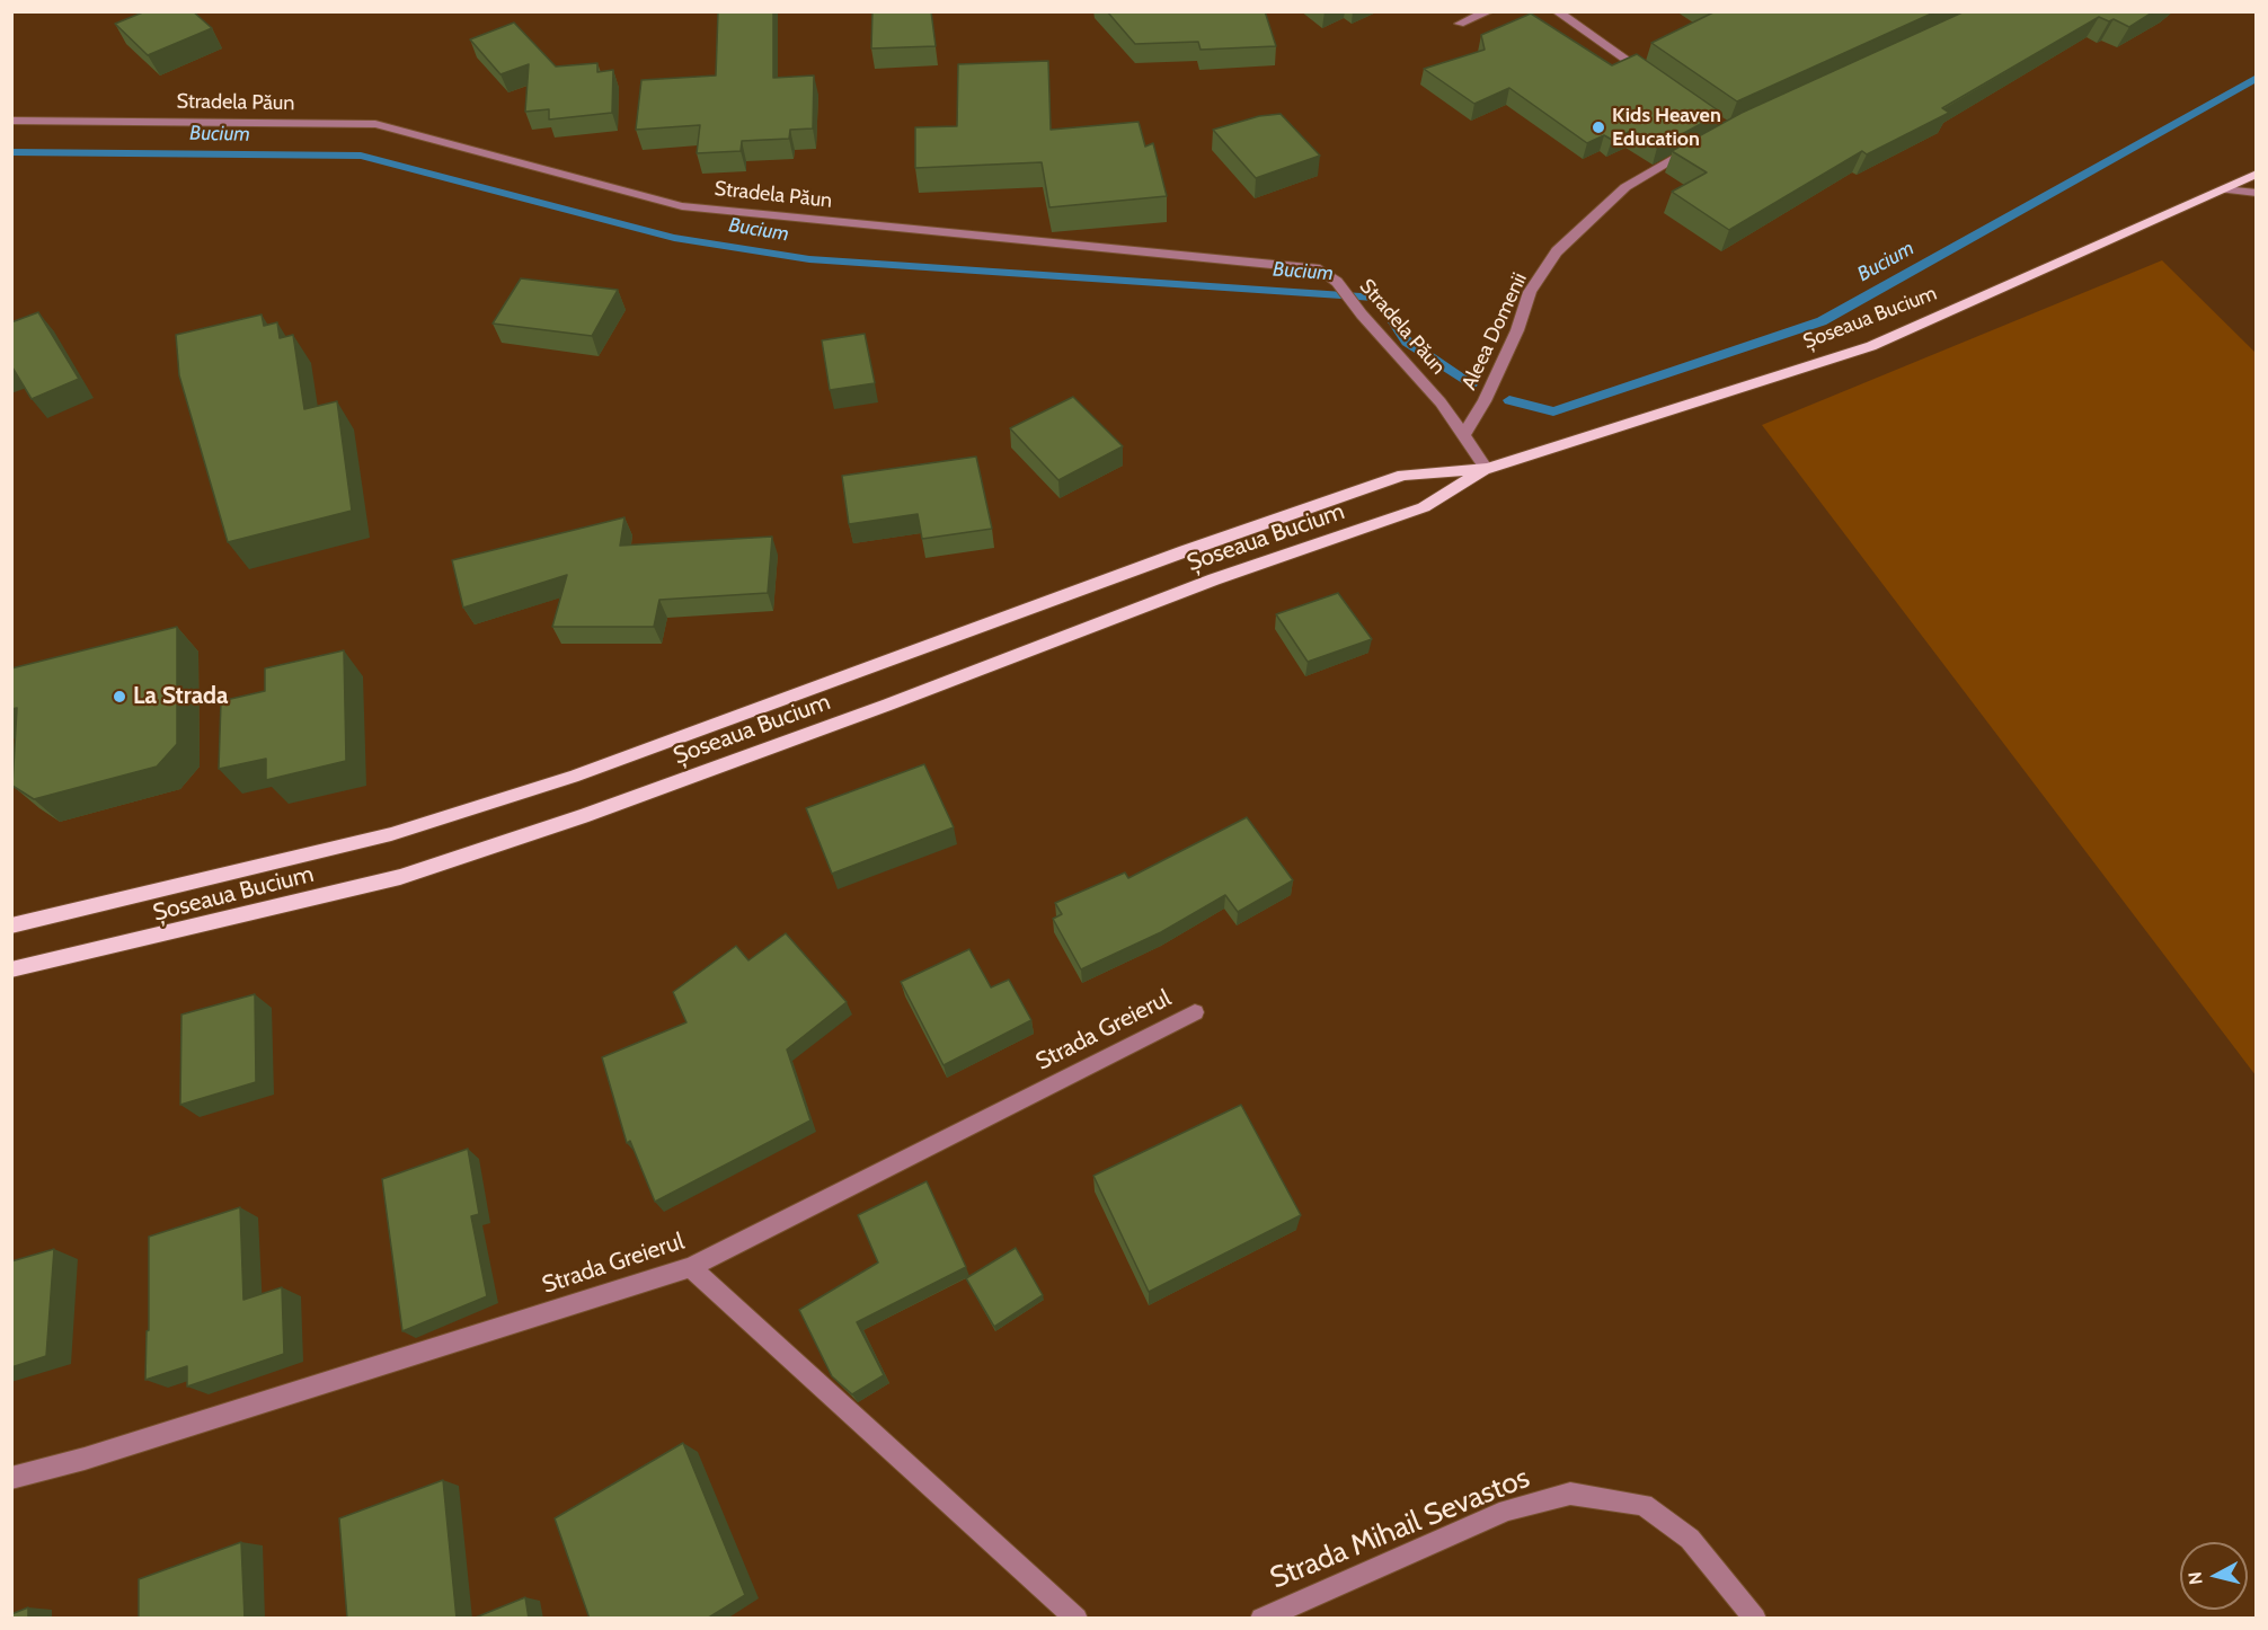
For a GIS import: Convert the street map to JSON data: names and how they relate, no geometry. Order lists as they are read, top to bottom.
{
  "streets": {
    "main road": ["Șoseaua Bucium"],
    "street": [
      "Stradela Păun",
      "Aleea Domenii",
      "Strada Greierul",
      "Strada Mihail Sevastos"
    ]
  },
  "crossings": [
    ["Stradela Păun", "Aleea Domenii"]
  ],
  "water": ["Bucium"],
  "places": ["Kids Heaven Education", "La Strada"],
  "north": "left"
}
